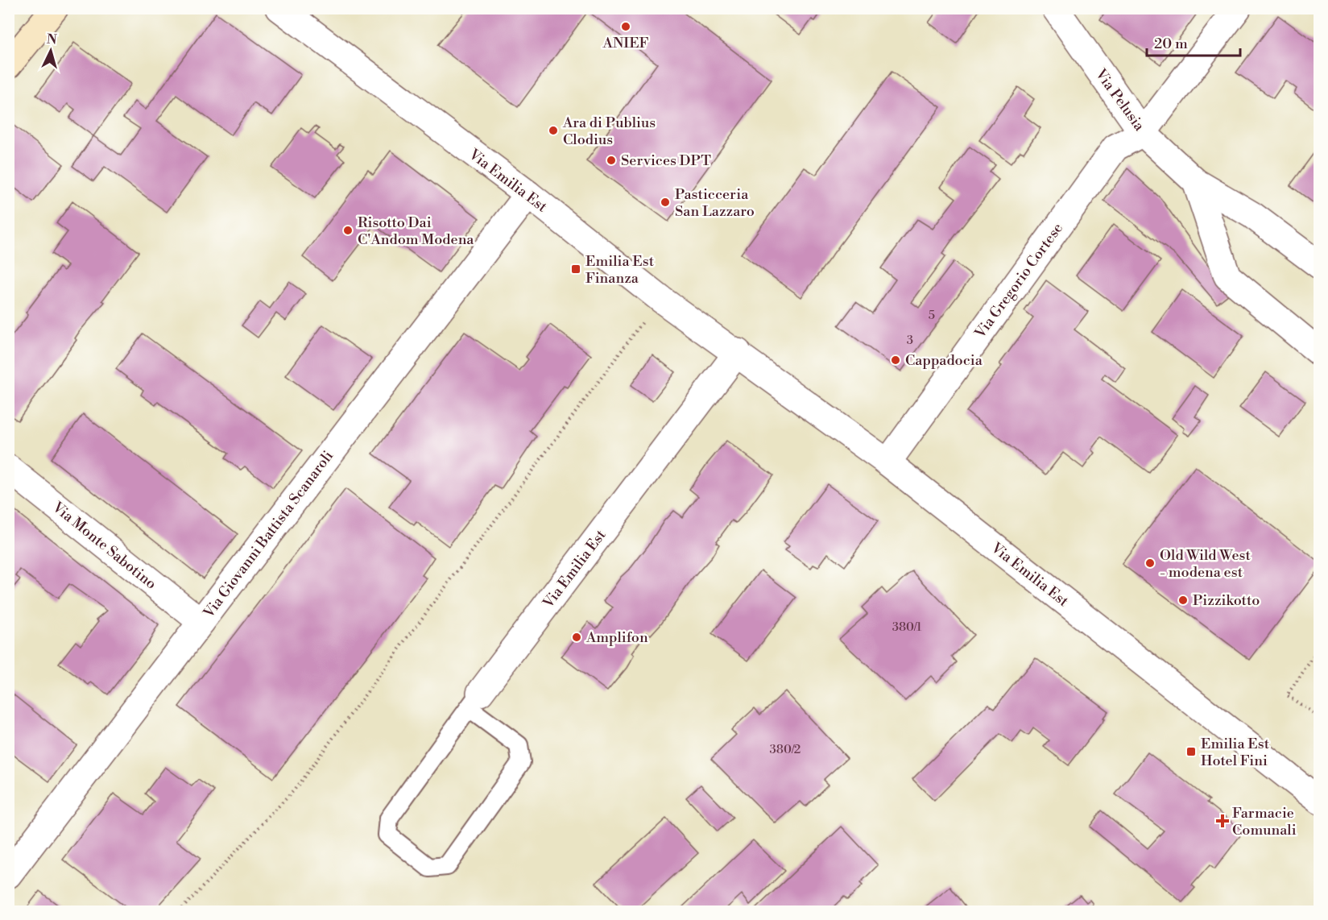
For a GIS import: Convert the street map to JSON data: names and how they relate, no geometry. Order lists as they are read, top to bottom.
{
  "streets": {
    "street": [
      "Via Pelusia",
      "Via Emilia Est",
      "Via Gregorio Cortese",
      "Via Giovanni Battista Scanaroli",
      "Via Monte Sabotino"
    ]
  },
  "crossings": [
    ["Via Pelusia", "Via Gregorio Cortese"],
    ["Via Emilia Est", "Via Gregorio Cortese"],
    ["Via Emilia Est", "Via Giovanni Battista Scanaroli"],
    ["Via Giovanni Battista Scanaroli", "Via Monte Sabotino"]
  ],
  "places": {
    "other": [
      "ANIEF",
      "Ara di Publius Clodius",
      "Services DPT",
      "Pasticceria San Lazzaro",
      "Risotto Dai C'Andom Modena",
      "Cappadocia",
      "Old Wild West - modena est",
      "Pizzikotto",
      "Amplifon"
    ],
    "transit": ["Emilia Est Finanza", "Emilia Est Hotel Fini"],
    "health": ["Farmacie Comunali"]
  },
  "house_numbers": [
    "5",
    "3",
    "380/1",
    "380/2"
  ],
  "scale_bar": "20 m",
  "north": "top"
}
